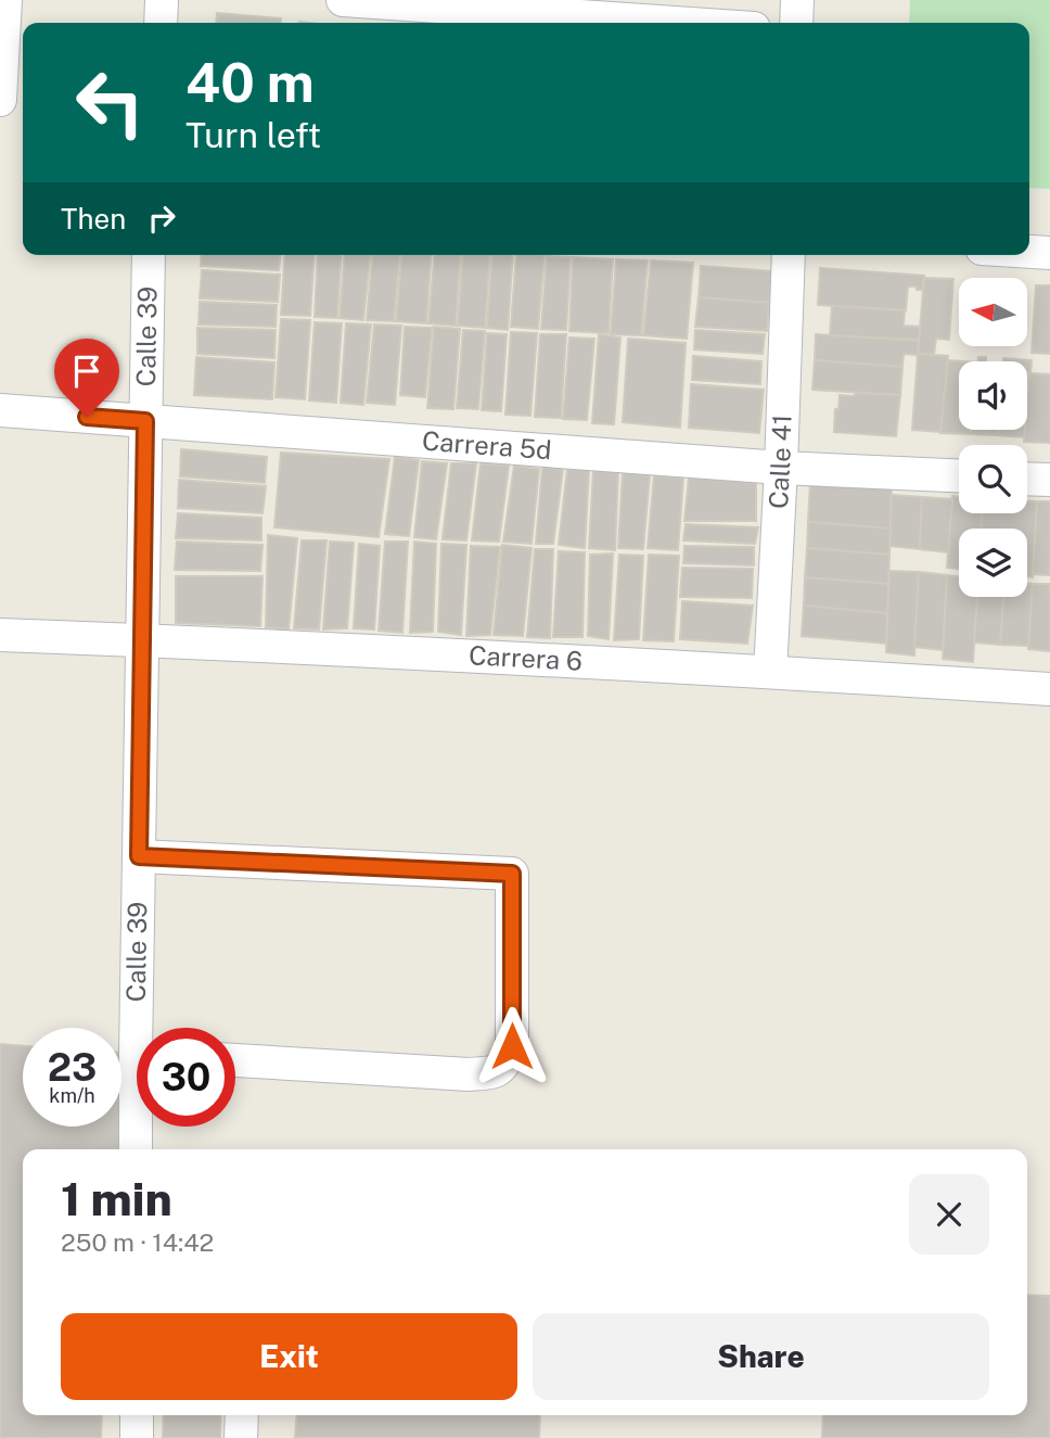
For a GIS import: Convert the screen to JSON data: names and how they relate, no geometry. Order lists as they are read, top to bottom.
{
  "streets": {
    "street": [
      "Calle 39",
      "Carrera 5d",
      "Calle 41",
      "Carrera 6"
    ]
  },
  "crossings": [
    ["Calle 39", "Carrera 5d"],
    ["Calle 39", "Carrera 6"],
    ["Carrera 5d", "Calle 41"],
    ["Calle 41", "Carrera 6"]
  ],
  "north": "left",
  "page": {
    "turn": ["40 m", "Turn left"],
    "then": "Then",
    "speed": "23 km/h",
    "limit": "30",
    "heading": ["1 min", "250 m · 14:42"],
    "buttons": ["Exit", "Share"]
  }
}
